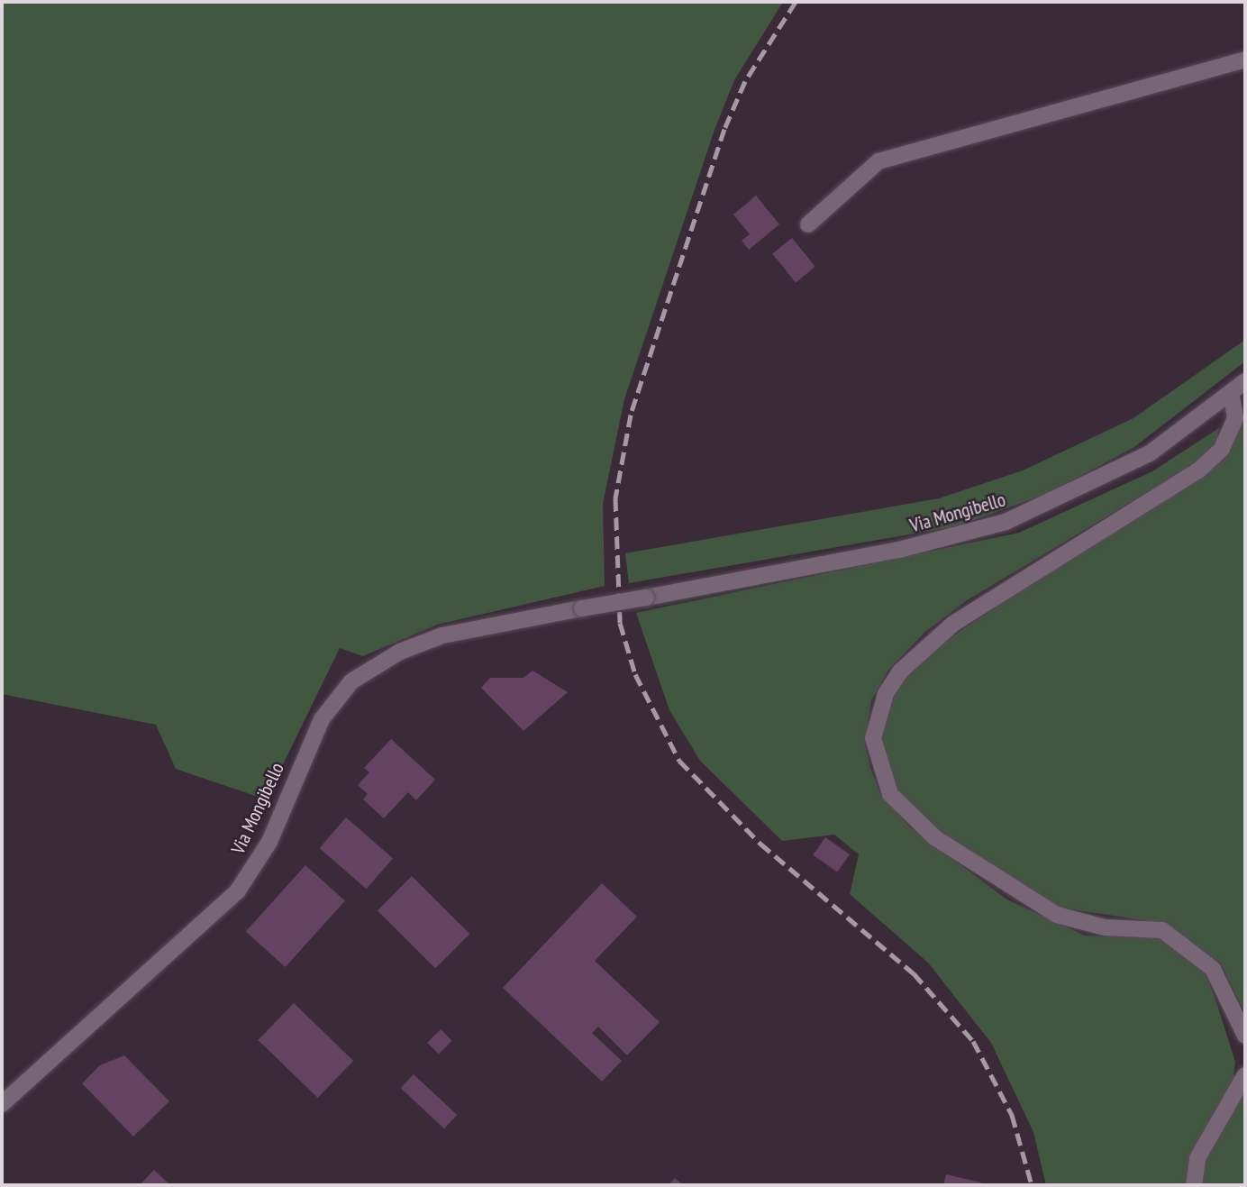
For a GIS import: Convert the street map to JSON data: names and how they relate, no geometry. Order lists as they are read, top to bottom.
{
  "streets": {
    "street": ["Via Mongibello"]
  }
}
